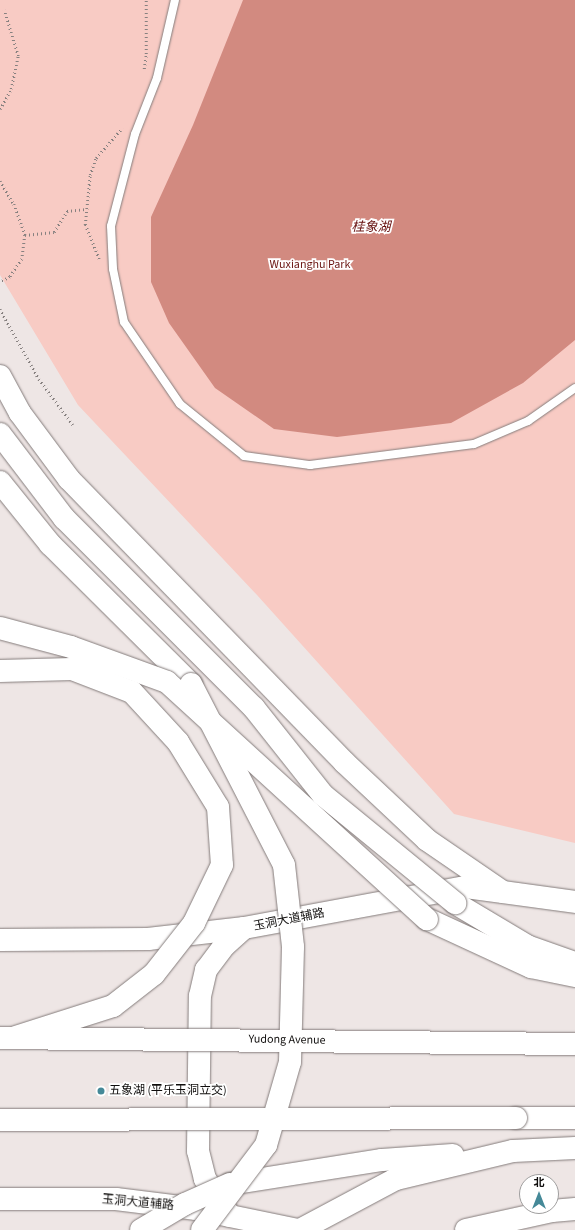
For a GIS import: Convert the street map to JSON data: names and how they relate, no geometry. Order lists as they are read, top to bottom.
{
  "streets": {
    "main road": ["玉洞大道辅路", "Yudong Avenue"]
  },
  "water": ["桂象湖"],
  "parks": ["Wuxianghu Park"],
  "places": ["五象湖 (平乐玉洞立交)"],
  "north": "top"
}
